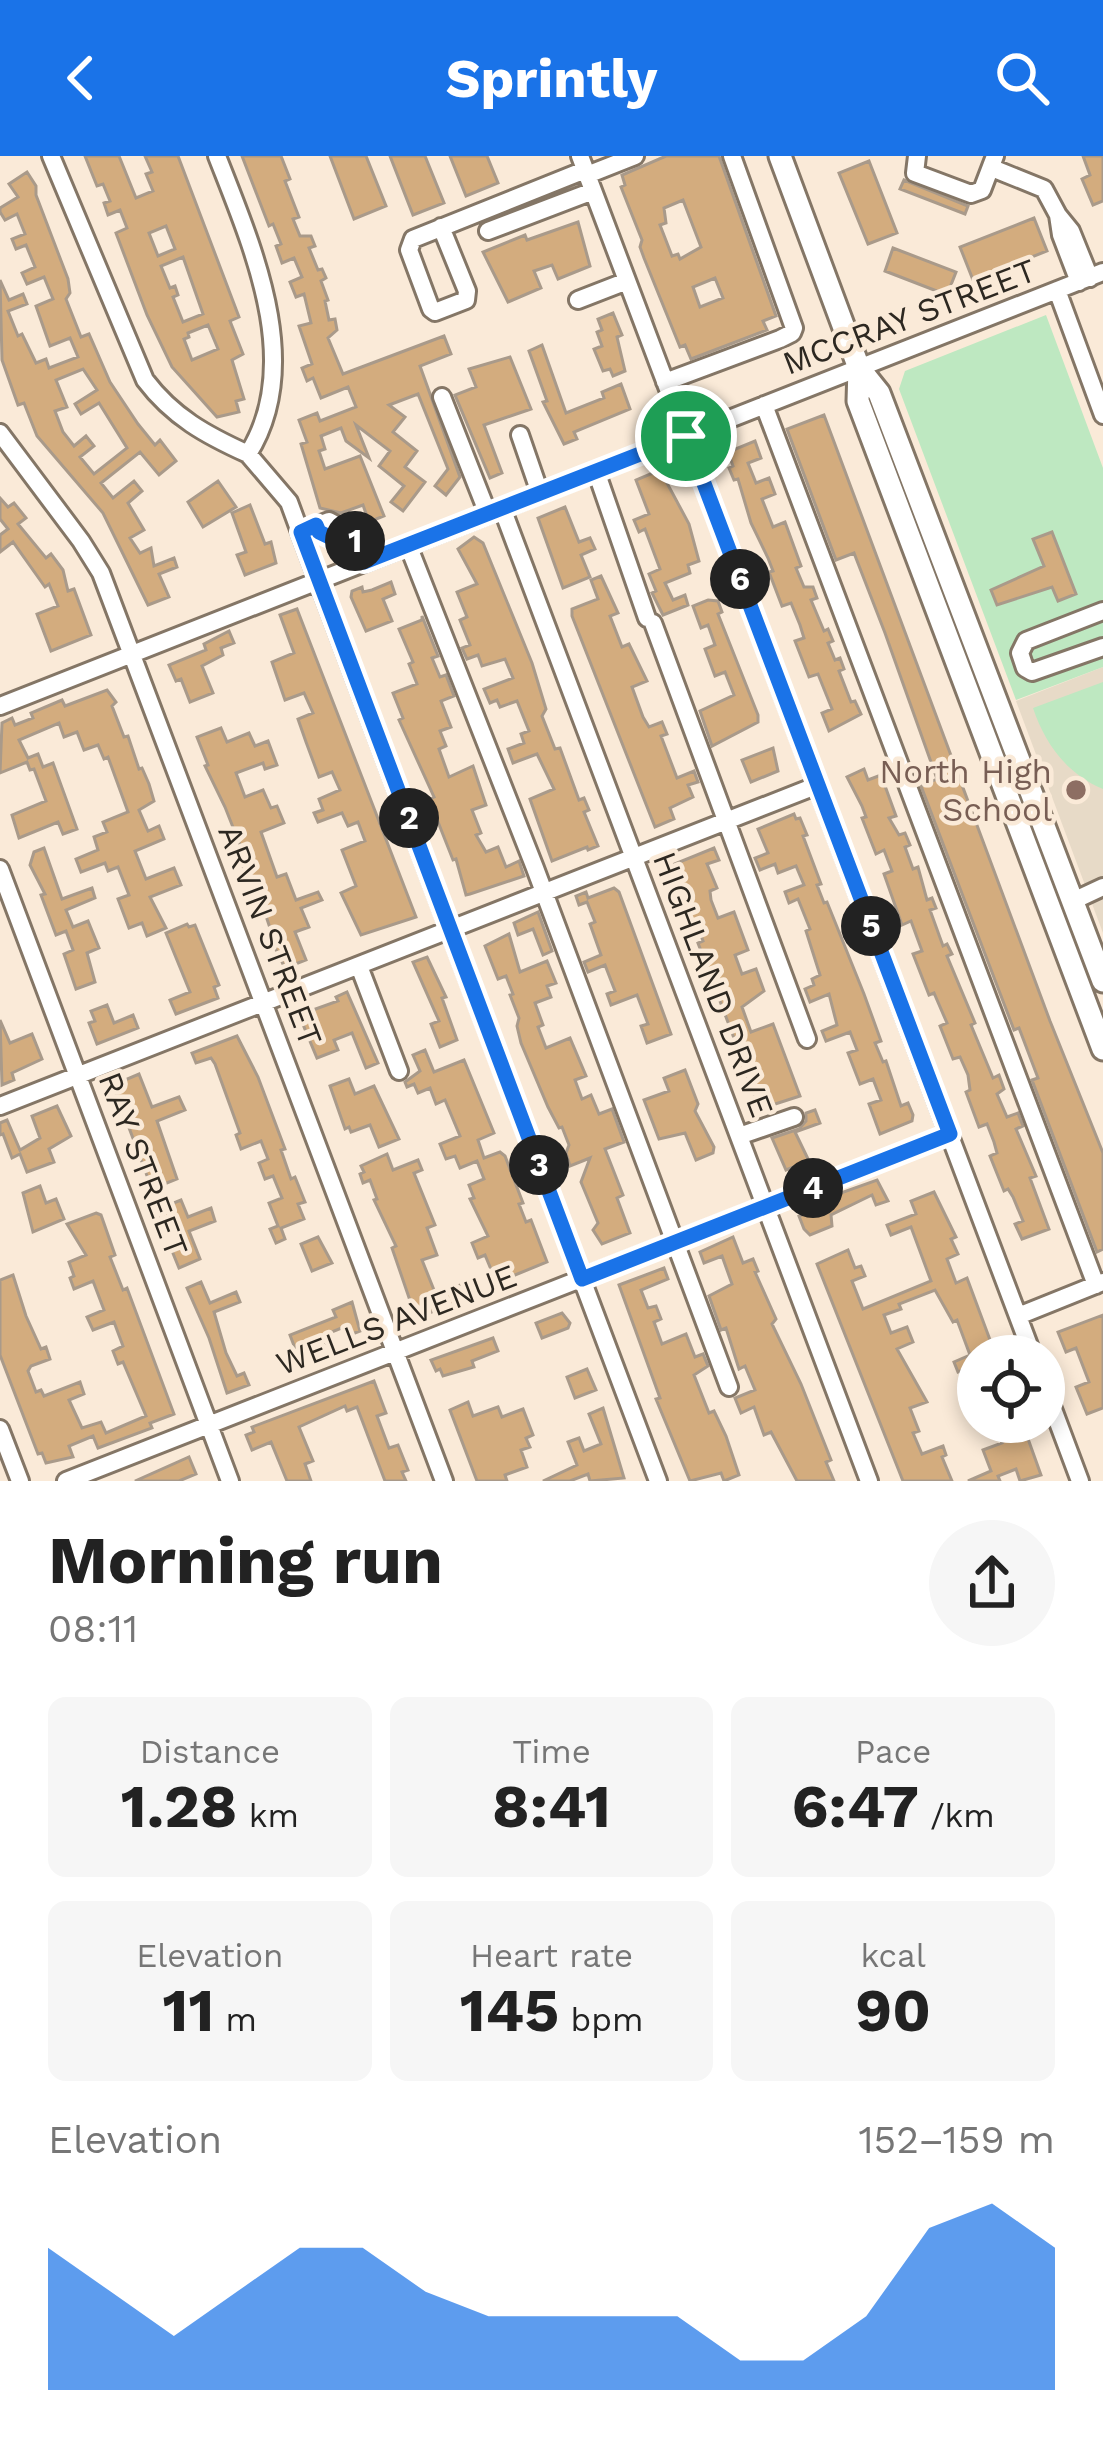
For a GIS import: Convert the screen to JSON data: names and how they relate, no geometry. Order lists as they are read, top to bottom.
{
  "streets": {
    "street": [
      "MCCRAY STREET",
      "ARVIN STREET",
      "HIGHLAND DRIVE",
      "RAY STREET",
      "WELLS AVENUE"
    ]
  },
  "crossings": [
    ["MCCRAY STREET", "ARVIN STREET"],
    ["MCCRAY STREET", "HIGHLAND DRIVE"],
    ["ARVIN STREET", "WELLS AVENUE"],
    ["HIGHLAND DRIVE", "WELLS AVENUE"],
    ["RAY STREET", "WELLS AVENUE"]
  ],
  "places": ["North High School"],
  "page": {
    "header": "Sprintly",
    "pins": [
      "1",
      "6",
      "2",
      "5",
      "3",
      "4"
    ],
    "heading": ["Morning run", "08:11"],
    "stats": [
      ["Distance", "1.28 km"],
      ["Time", "8:41"],
      ["Pace", "6:47 /km"],
      ["Elevation", "11 m"],
      ["Heart rate", "145 bpm"],
      ["kcal", "90"]
    ],
    "chart": ["Elevation", "152–159 m"]
  }
}
